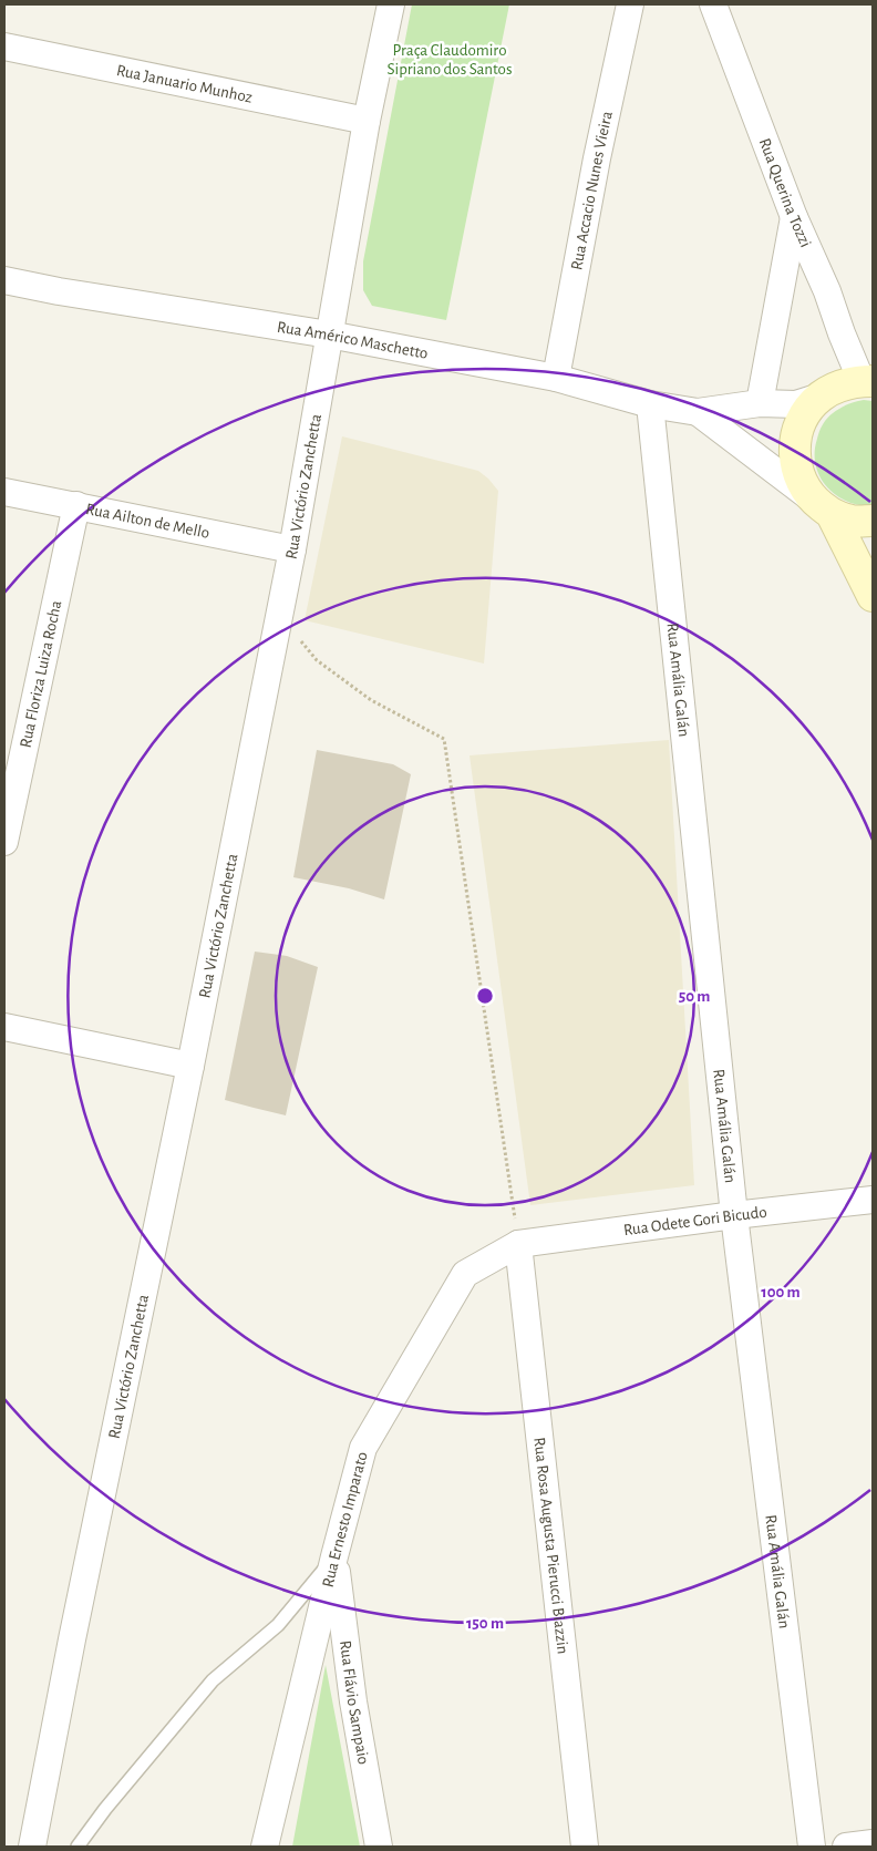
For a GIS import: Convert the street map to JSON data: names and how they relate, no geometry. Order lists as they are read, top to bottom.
{
  "streets": {
    "street": [
      "Rua Januario Munhoz",
      "Rua Accacio Nunes Vieira",
      "Rua Querina Tozzi",
      "Rua Américo Maschetto",
      "Rua Victório Zanchetta",
      "Rua Ailton de Mello",
      "Rua Floriza Luiza Rocha",
      "Rua Amália Galán",
      "Rua Odete Gori Bicudo",
      "Rua Ernesto Imparato",
      "Rua Rosa Augusta Pierucci Biazzin",
      "Rua Flávio Sampaio"
    ]
  },
  "crossings": [
    ["Rua Januario Munhoz", "Rua Victório Zanchetta"],
    ["Rua Accacio Nunes Vieira", "Rua Américo Maschetto"],
    ["Rua Américo Maschetto", "Rua Victório Zanchetta"],
    ["Rua Américo Maschetto", "Rua Amália Galán"],
    ["Rua Victório Zanchetta", "Rua Ailton de Mello"],
    ["Rua Ailton de Mello", "Rua Floriza Luiza Rocha"],
    ["Rua Amália Galán", "Rua Odete Gori Bicudo"],
    ["Rua Odete Gori Bicudo", "Rua Ernesto Imparato"],
    ["Rua Odete Gori Bicudo", "Rua Rosa Augusta Pierucci Biazzin"],
    ["Rua Ernesto Imparato", "Rua Rosa Augusta Pierucci Biazzin"],
    ["Rua Ernesto Imparato", "Rua Flávio Sampaio"]
  ],
  "parks": ["Praça Claudomiro Sipriano dos Santos"],
  "rings": ["50 m", "100 m", "150 m"]
}
